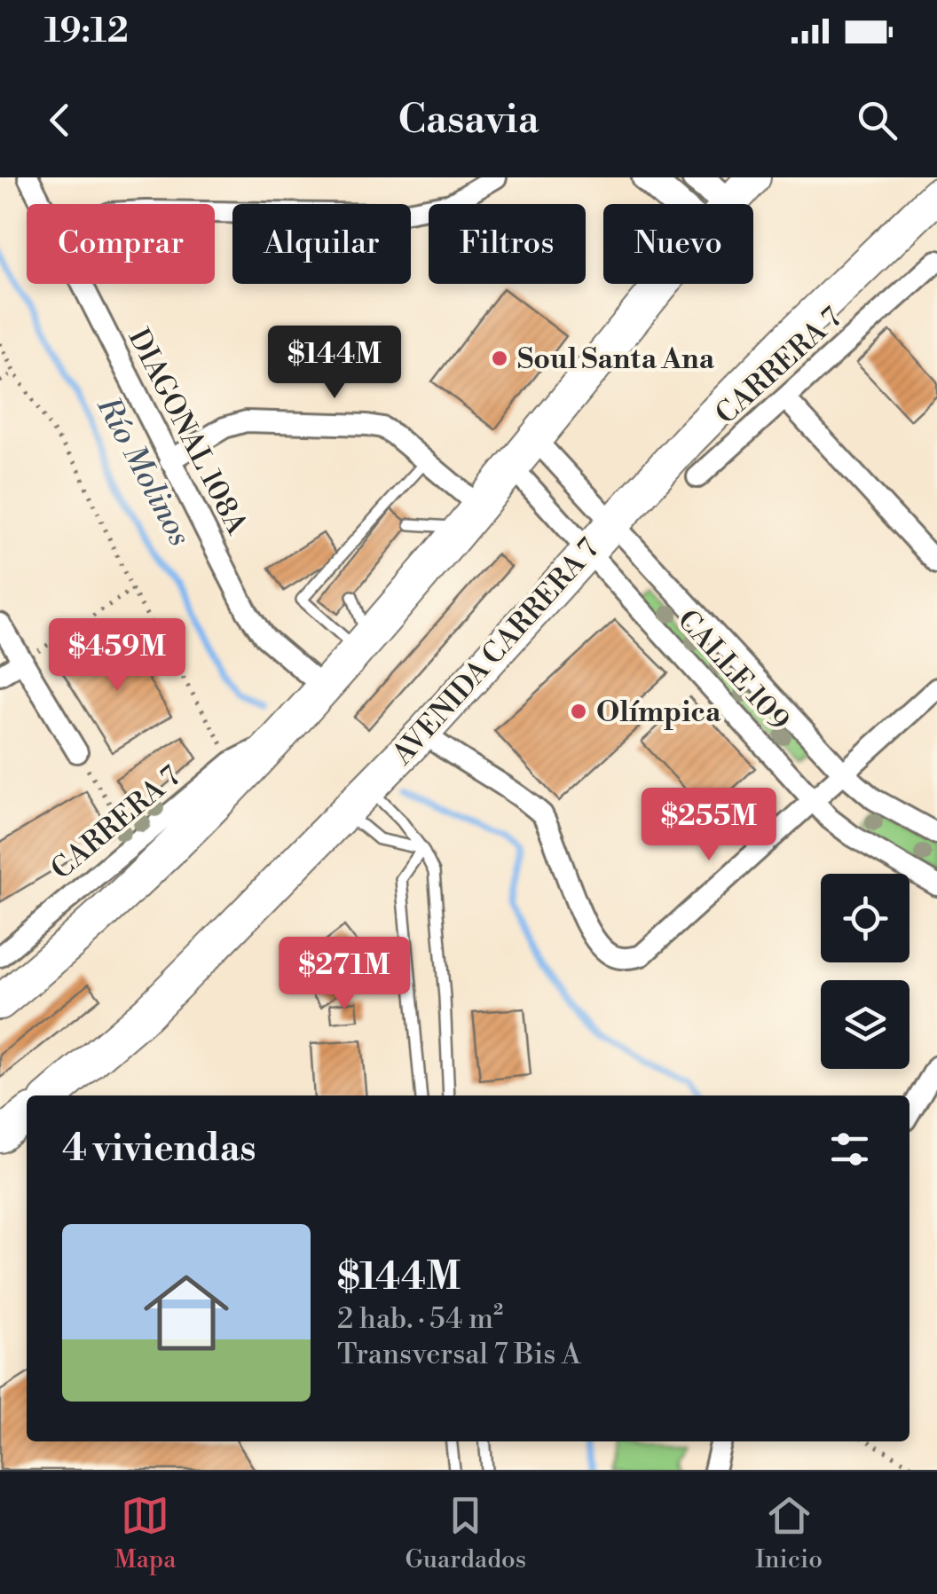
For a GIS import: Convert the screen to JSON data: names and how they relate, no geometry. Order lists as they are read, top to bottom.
{
  "streets": {
    "main road": ["AVENIDA CARRERA 7"],
    "street": ["CARRERA 7", "DIAGONAL 108A", "CALLE 109"]
  },
  "crossings": [
    ["AVENIDA CARRERA 7", "CALLE 109"]
  ],
  "water": ["Río Molinos"],
  "places": ["Soul Santa Ana", "Olímpica"],
  "page": {
    "status": "19:12",
    "header": "Casavia",
    "chip": [
      "Comprar",
      "Alquilar",
      "Filtros",
      "Nuevo"
    ],
    "price": [
      "$144M",
      "$459M",
      "$255M",
      "$271M"
    ],
    "heading": "4 viviendas",
    "list": [
      {
        "name": "$144M",
        "note": "2 hab. · 54 m² · Transversal 7 Bis A"
      }
    ],
    "tabs": ["Mapa", "Guardados", "Inicio"]
  }
}
